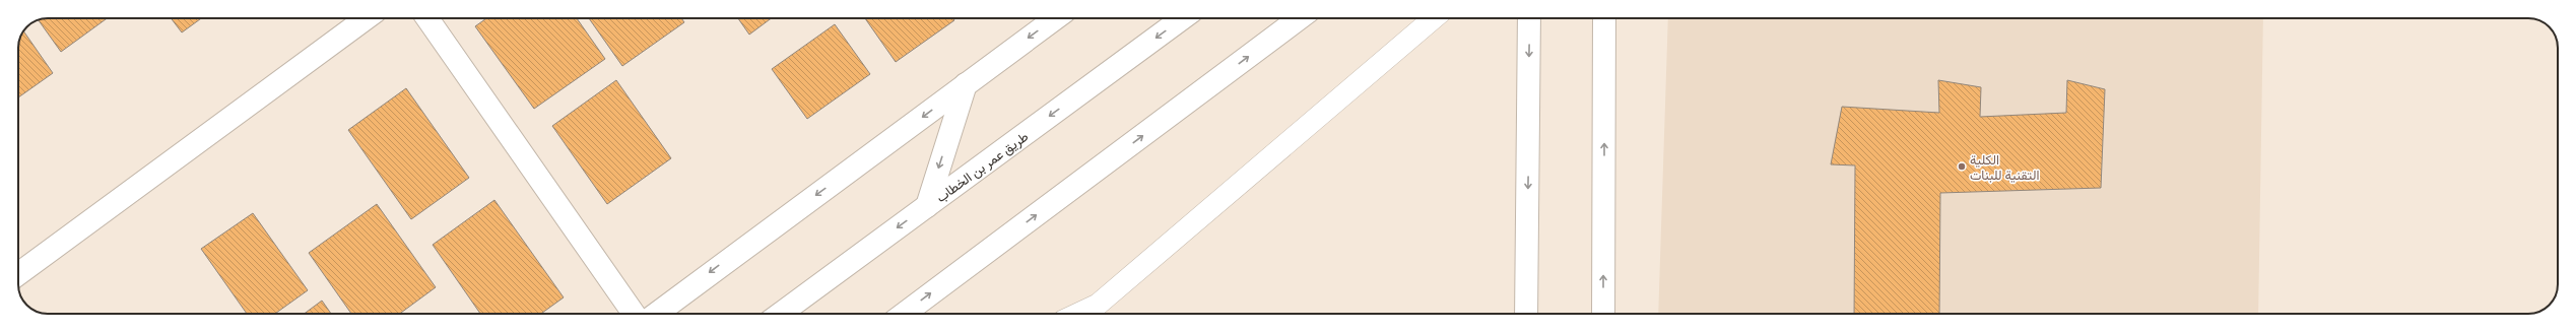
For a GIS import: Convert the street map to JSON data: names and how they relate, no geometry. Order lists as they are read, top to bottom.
{
  "streets": {
    "street": ["طريق عمر بن الخطاب"]
  },
  "places": ["الكلية التقنية للبنات"]
}
